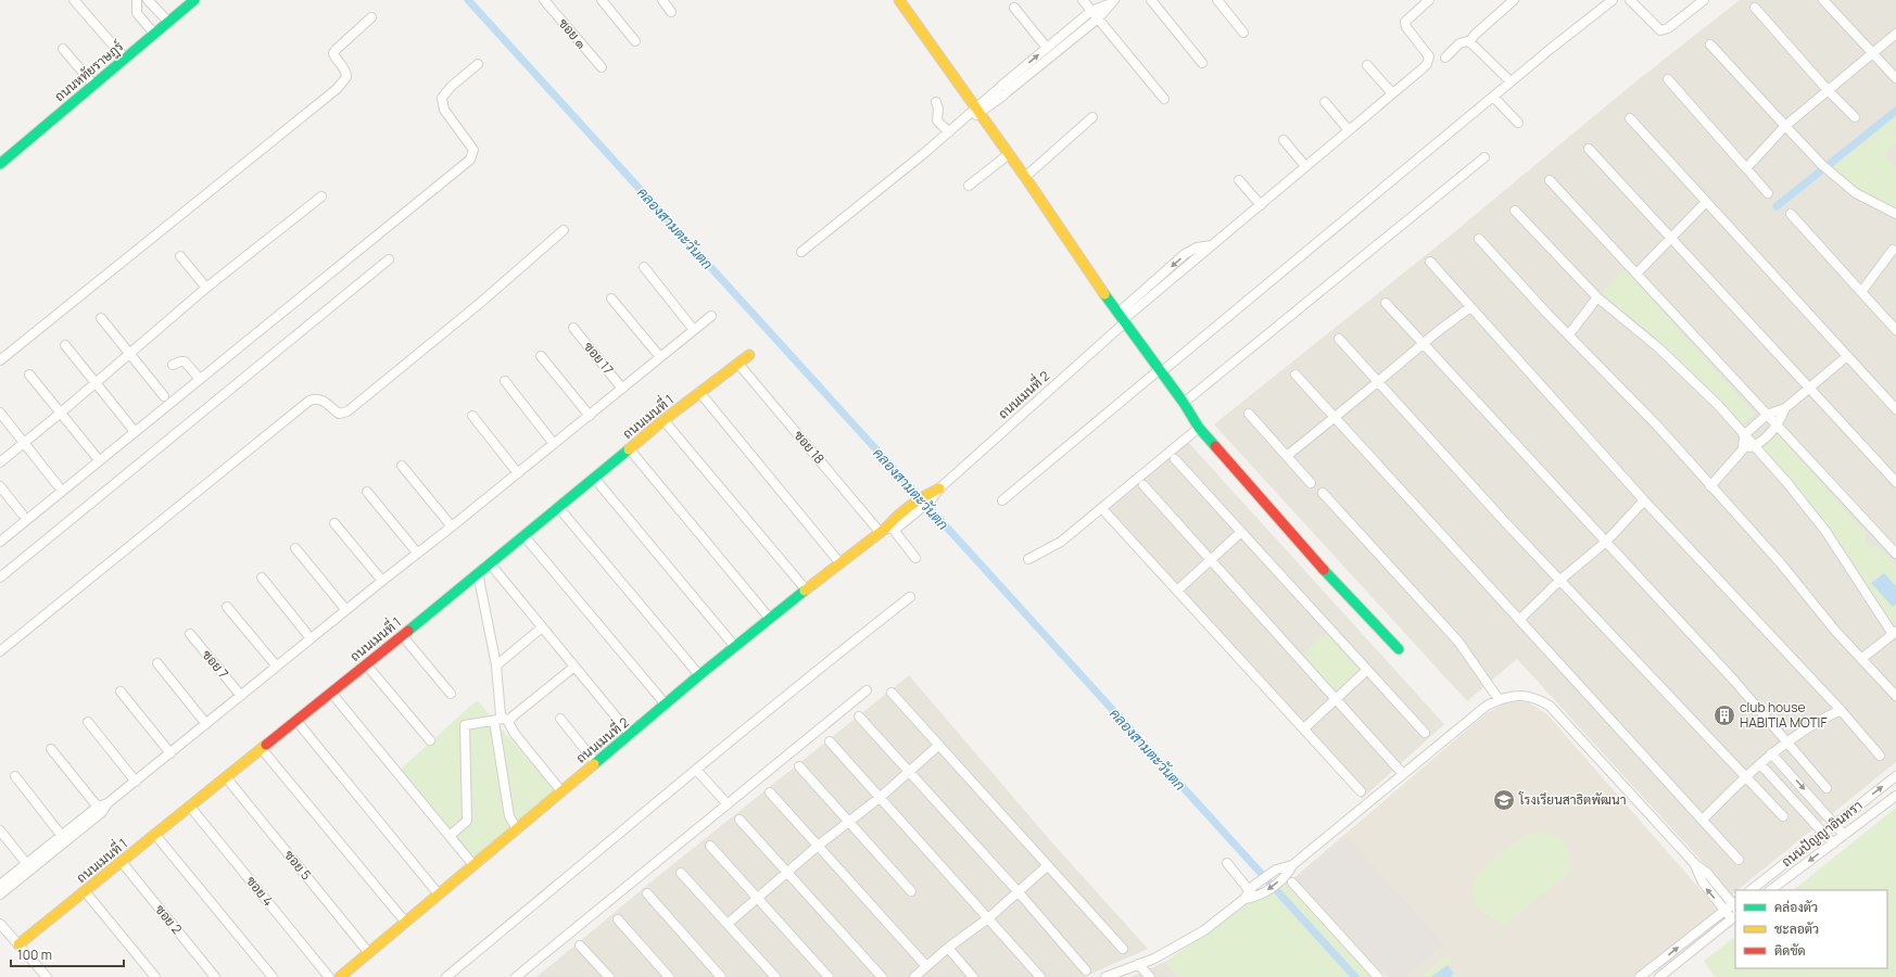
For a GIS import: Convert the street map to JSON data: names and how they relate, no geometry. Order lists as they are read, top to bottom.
{
  "streets": {
    "street": [
      "ซอย ๑",
      "ถนนหทัยราษฎร์",
      "ซอย 17",
      "ถนนเมนที่ 2",
      "ถนนเมนที่ 1",
      "ซอย 18",
      "ซอย 7",
      "ถนนปัญญาอินทรา",
      "ซอย 5",
      "ซอย 4",
      "ซอย 2"
    ]
  },
  "crossings": [
    ["ถนนเมนที่ 2", "ซอย 18"],
    ["ถนนเมนที่ 2", "ซอย 5"],
    ["ถนนเมนที่ 1", "ซอย 18"],
    ["ถนนเมนที่ 1", "ซอย 5"],
    ["ถนนเมนที่ 1", "ซอย 4"],
    ["ถนนเมนที่ 1", "ซอย 2"]
  ],
  "water": ["คลองสามตะวันตก"],
  "places": {
    "building": ["club house HABITIA MOTIF"],
    "school or university": ["โรงเรียนสาธิตพัฒนา"]
  },
  "legend": ["คล่องตัว", "ชะลอตัว", "ติดขัด"],
  "scale_bar": "100 m"
}
